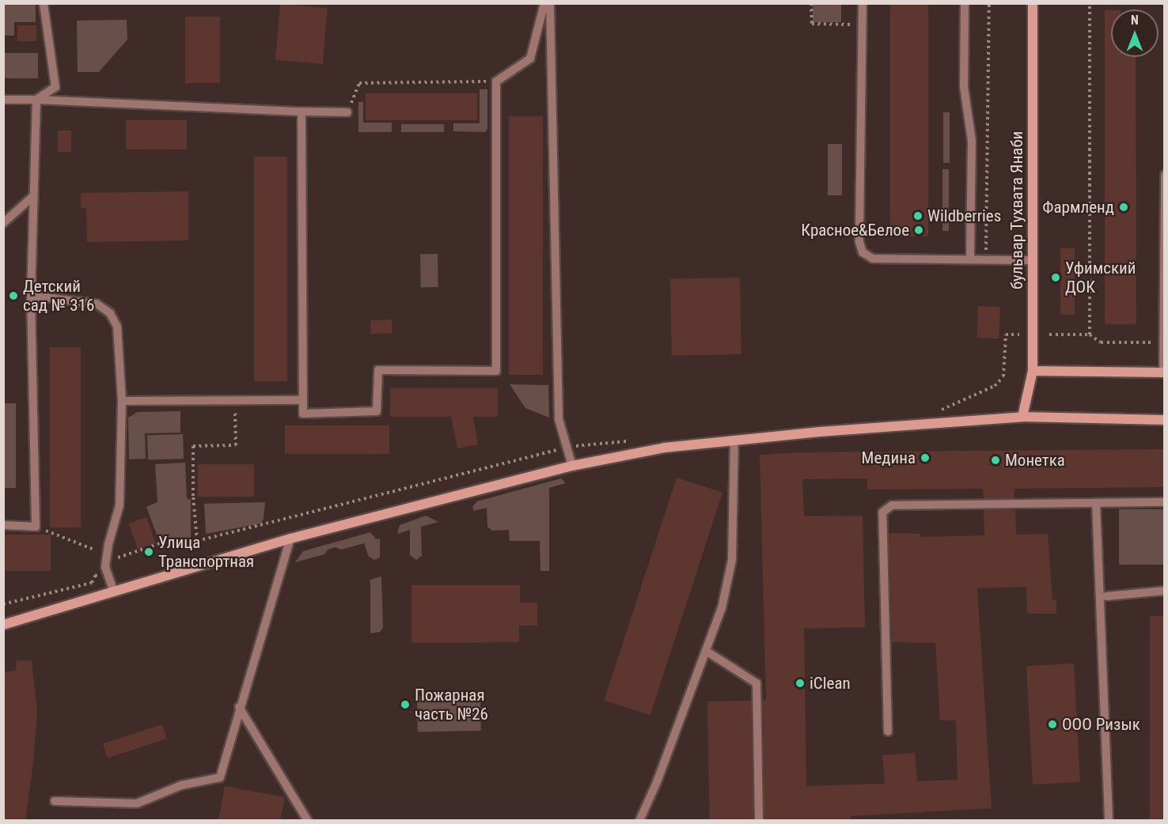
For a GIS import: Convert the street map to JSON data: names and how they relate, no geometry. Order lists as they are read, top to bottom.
{
  "streets": {
    "street": ["бульвар Тухвата Янаби"]
  },
  "places": [
    "Фармленд",
    "Wildberries",
    "Красное&Белое",
    "Уфимский ДОК",
    "Детский сад № 316",
    "Медина",
    "Монетка",
    "Улица Транспортная",
    "iClean",
    "Пожарная часть №26",
    "ООО Ризык"
  ],
  "north": "top"
}
